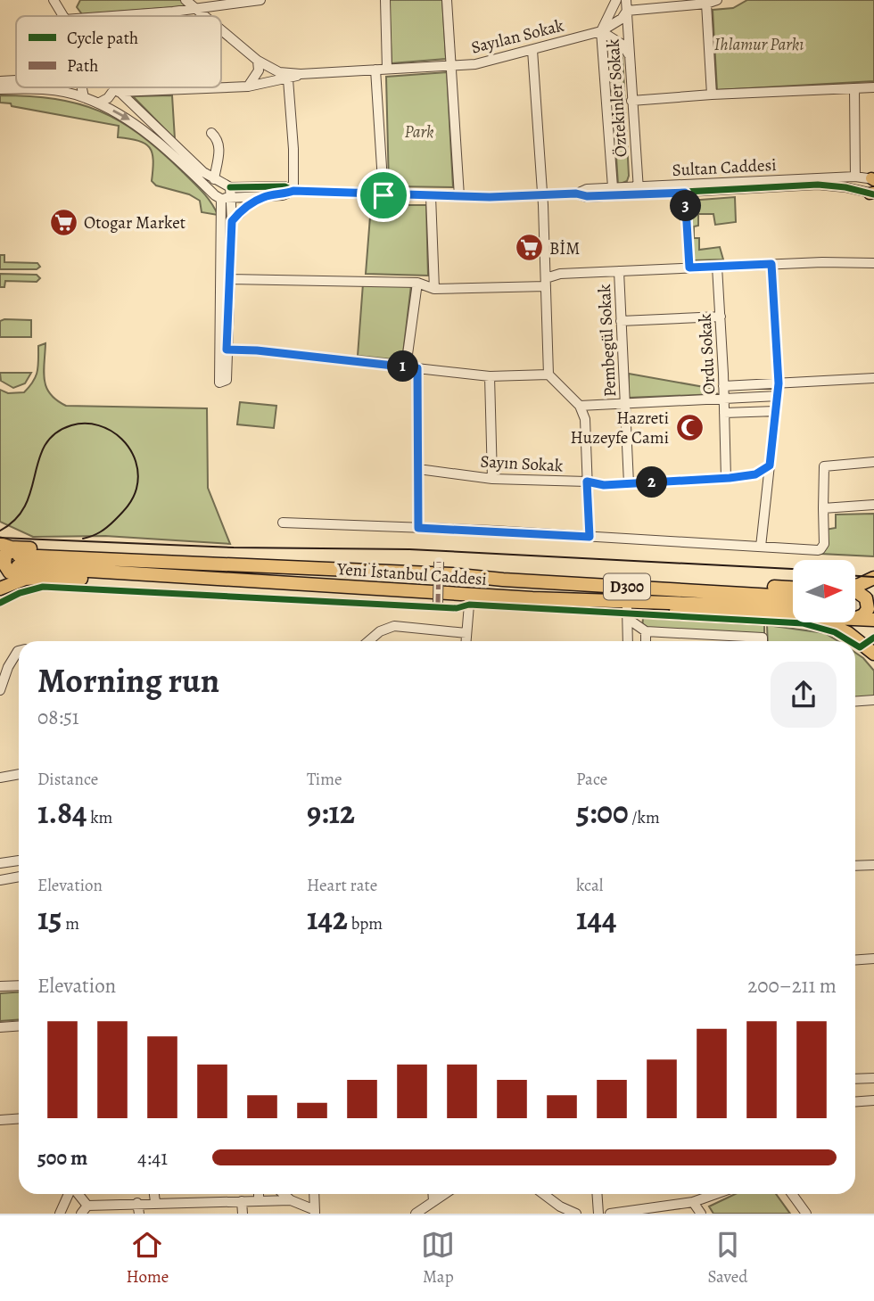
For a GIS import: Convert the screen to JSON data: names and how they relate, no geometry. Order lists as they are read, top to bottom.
{
  "streets": {
    "highway": ["Yeni İstanbul Caddesi", "D300"],
    "street": [
      "Sayılan Sokak",
      "Öztekinler Sokak",
      "Sultan Caddesi",
      "Pembegül Sokak",
      "Ordu Sokak",
      "Sayın Sokak"
    ]
  },
  "crossings": [
    ["Sayılan Sokak", "Öztekinler Sokak"],
    ["Öztekinler Sokak", "Sultan Caddesi"],
    ["Pembegül Sokak", "Sayın Sokak"],
    ["Ordu Sokak", "Sayın Sokak"]
  ],
  "parks": ["Ihlamur Parkı", "Park"],
  "places": {
    "supermarket": ["Otogar Market", "BİM"],
    "mosque": ["Hazreti Huzeyfe Cami"]
  },
  "legend": ["Cycle path", "Path"],
  "north": "right",
  "page": {
    "pins": ["3", "1", "2"],
    "heading": ["Morning run", "08:51"],
    "stats": [
      ["Distance", "1.84 km"],
      ["Time", "9:12"],
      ["Pace", "5:00 /km"],
      ["Elevation", "15 m"],
      ["Heart rate", "142 bpm"],
      ["kcal", "144"]
    ],
    "chart": ["Elevation", "200–211 m"],
    "list": [
      {
        "name": "500 m",
        "note": "4:41"
      }
    ],
    "tabs": ["Home", "Map", "Saved"]
  }
}
